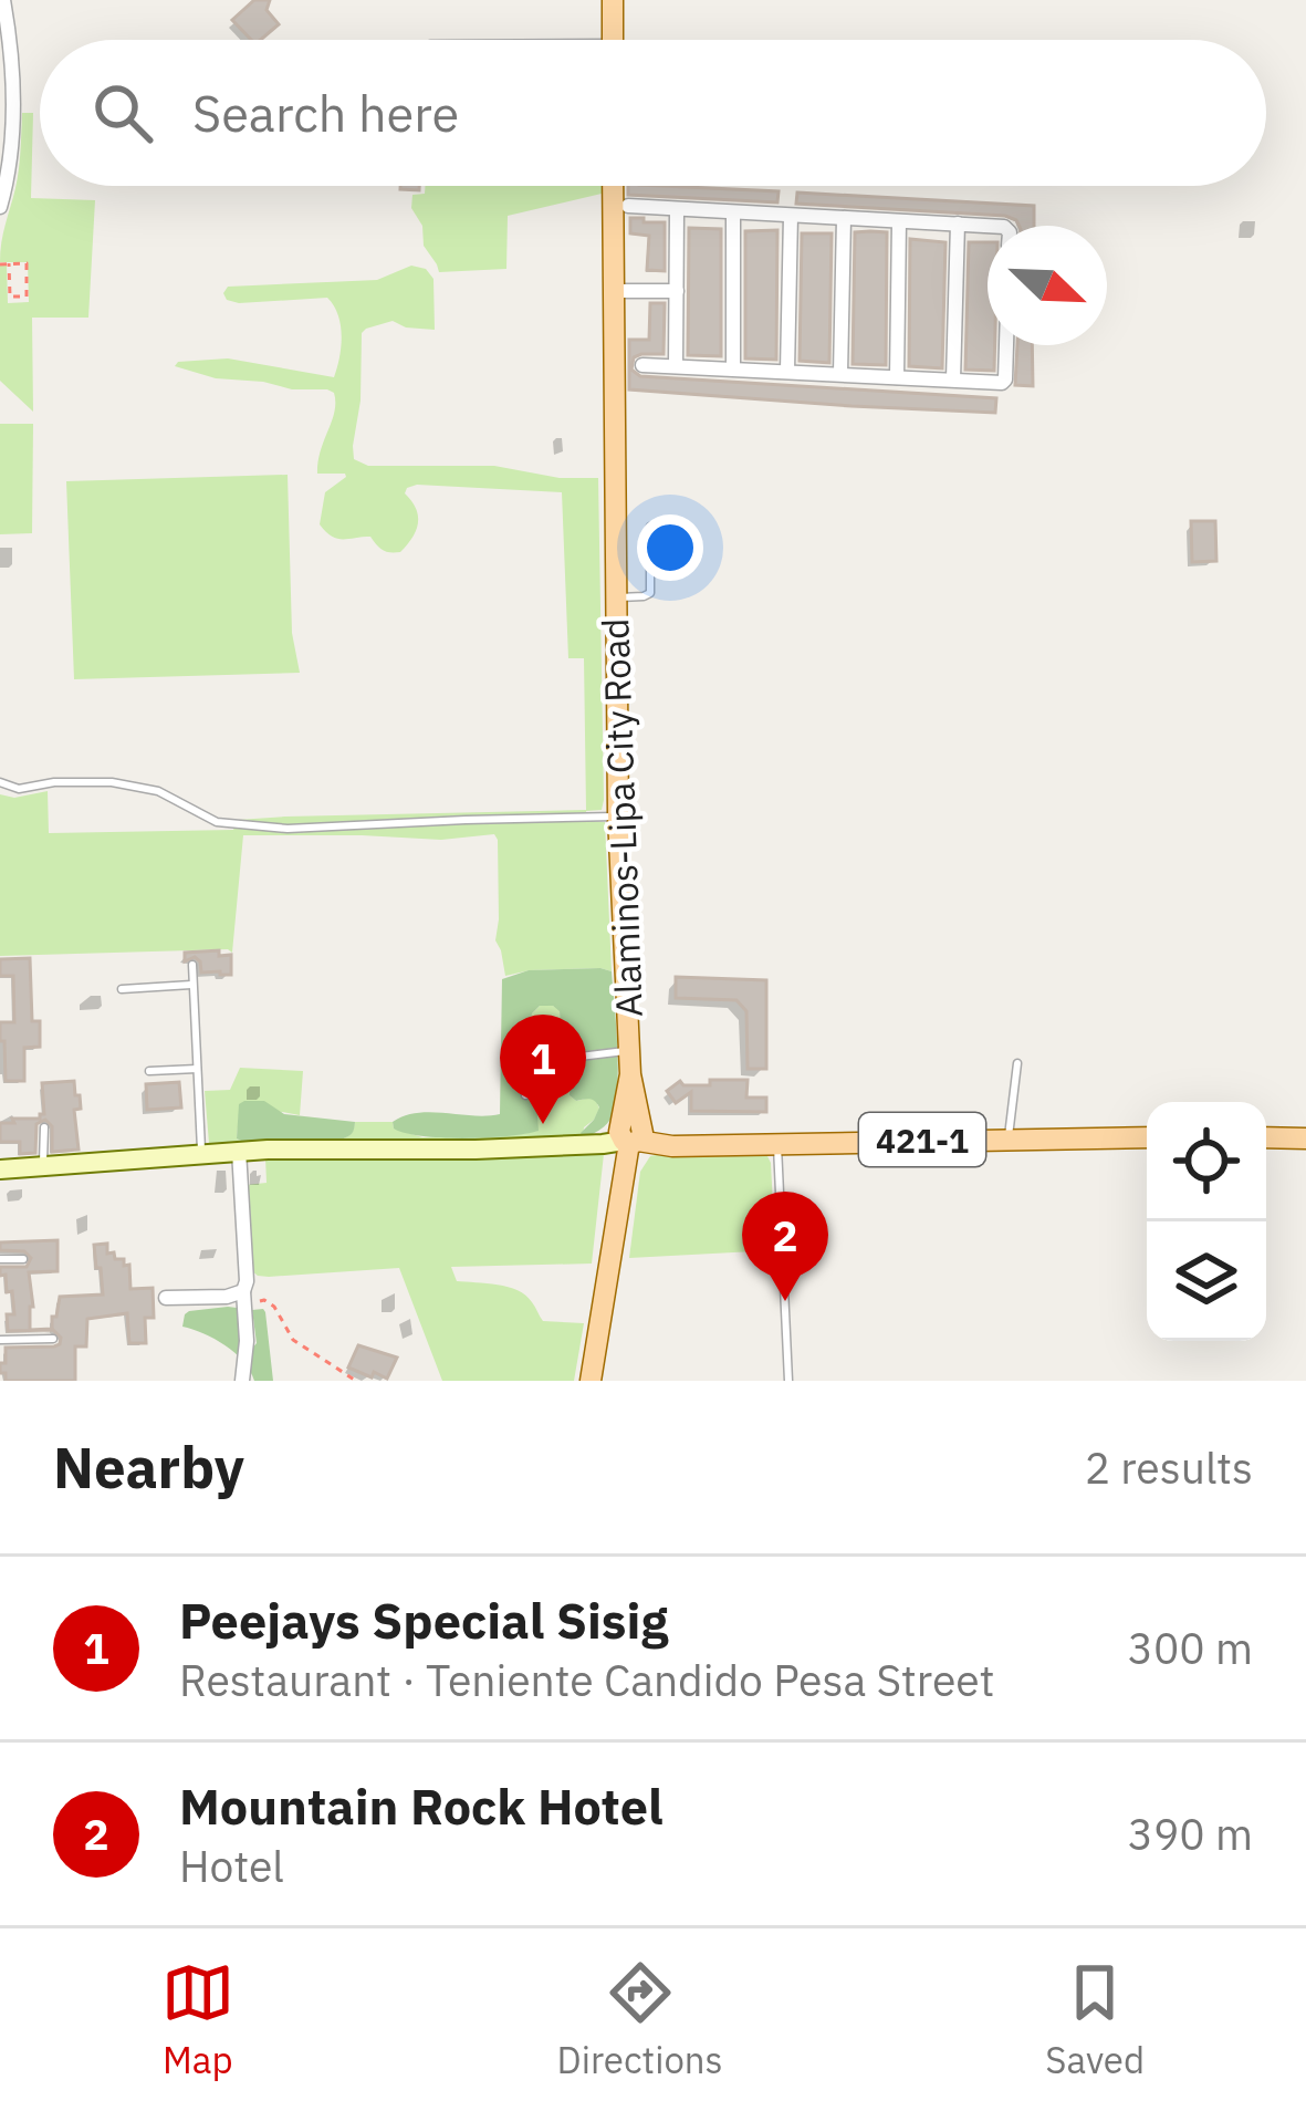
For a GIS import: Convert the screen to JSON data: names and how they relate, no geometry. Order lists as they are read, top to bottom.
{
  "streets": {
    "main road": ["Alaminos-Lipa City Road", "421-1"]
  },
  "crossings": [
    ["Alaminos-Lipa City Road", "421-1"]
  ],
  "north": "bottom right",
  "page": {
    "search": "Search here",
    "pins": ["1", "2"],
    "heading": ["Nearby", "2 results"],
    "list": [
      {
        "mark": "1",
        "name": "Peejays Special Sisig",
        "note": "Restaurant · Teniente Candido Pesa Street",
        "value": "300 m"
      },
      {
        "mark": "2",
        "name": "Mountain Rock Hotel",
        "note": "Hotel",
        "value": "390 m"
      }
    ],
    "nav": ["Map", "Directions", "Saved"]
  }
}
